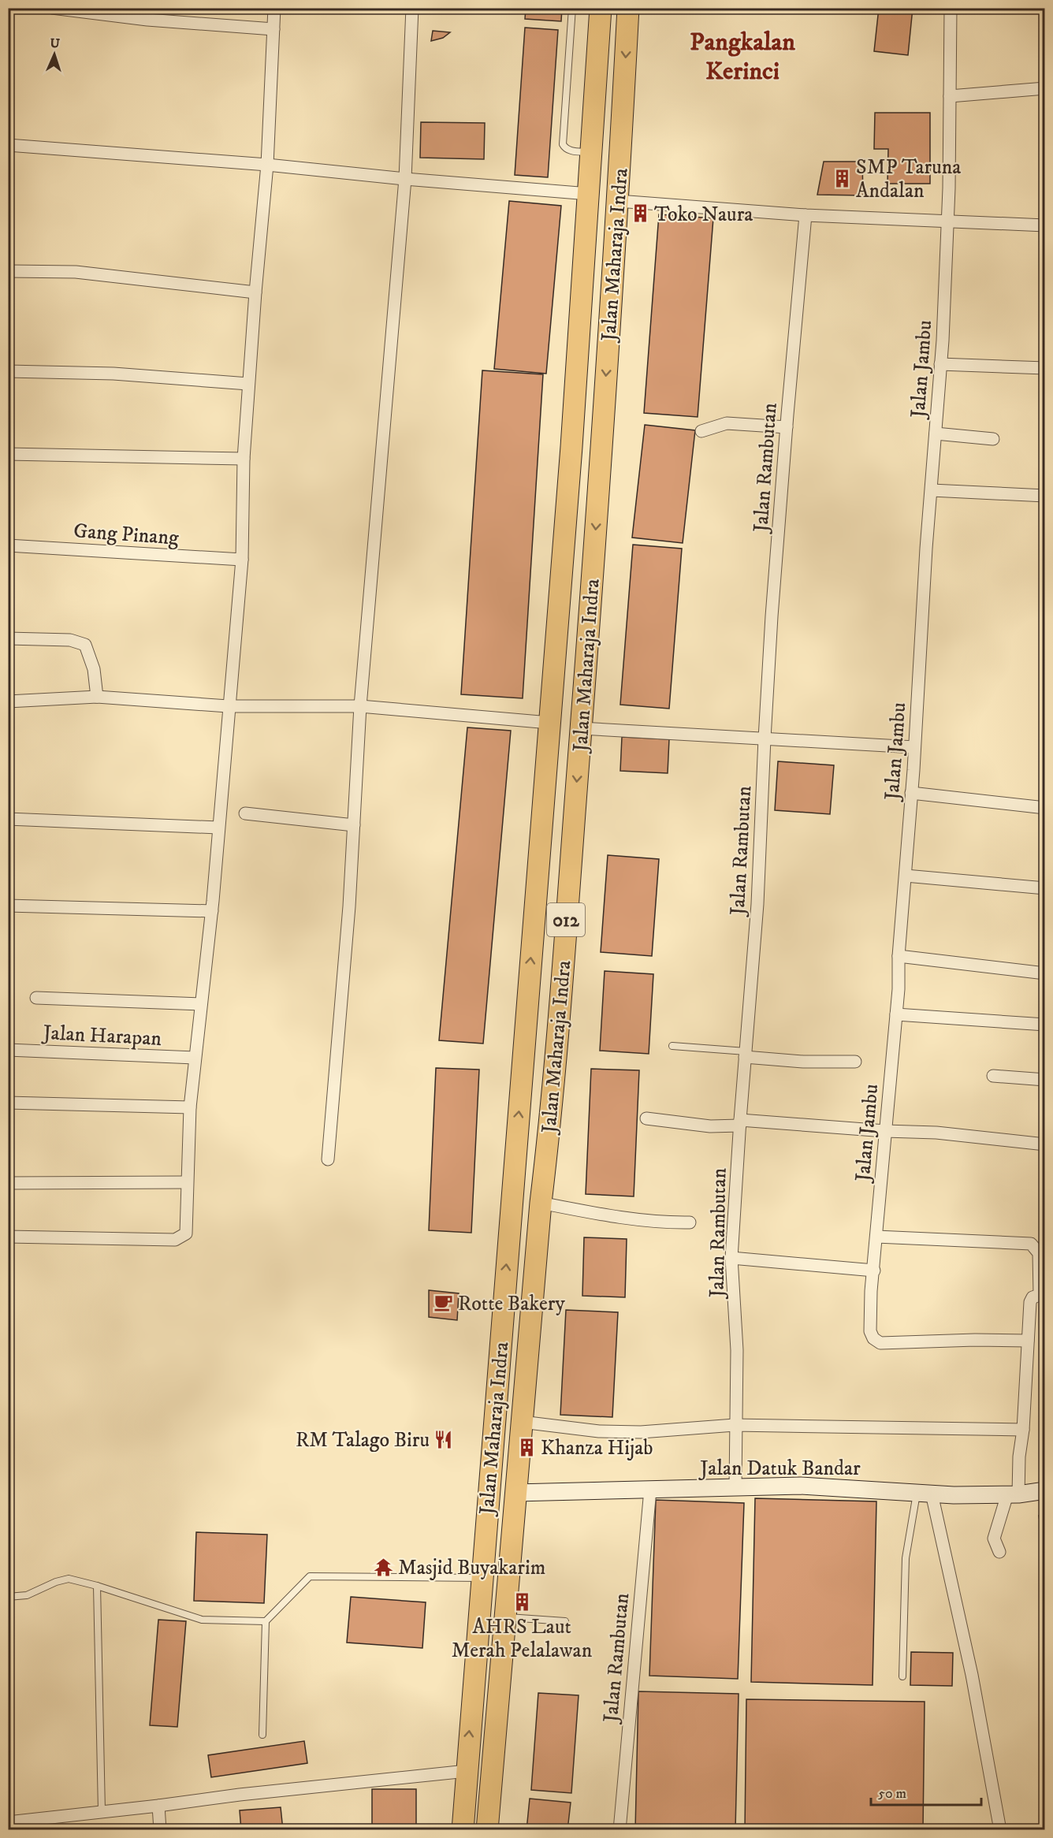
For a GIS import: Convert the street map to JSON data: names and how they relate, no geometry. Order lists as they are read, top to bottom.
{
  "streets": {
    "highway": ["Jalan Maharaja Indra", "012"],
    "street": [
      "Jalan Jambu",
      "Jalan Rambutan",
      "Gang Pinang",
      "Jalan Harapan",
      "Jalan Datuk Bandar"
    ]
  },
  "crossings": [
    ["Jalan Maharaja Indra", "Jalan Datuk Bandar"],
    ["Jalan Rambutan", "Jalan Datuk Bandar"]
  ],
  "districts": ["Pangkalan Kerinci"],
  "places": {
    "building": [
      "SMP Taruna Andalan",
      "Toko Naura",
      "Khanza Hijab",
      "AHRS Laut Merah Pelalawan"
    ],
    "cafe": ["Rotte Bakery"],
    "restaurant": ["RM Talago Biru"],
    "temple": ["Masjid Buyakarim"]
  },
  "scale_bar": "50 m",
  "north": "top"
}
